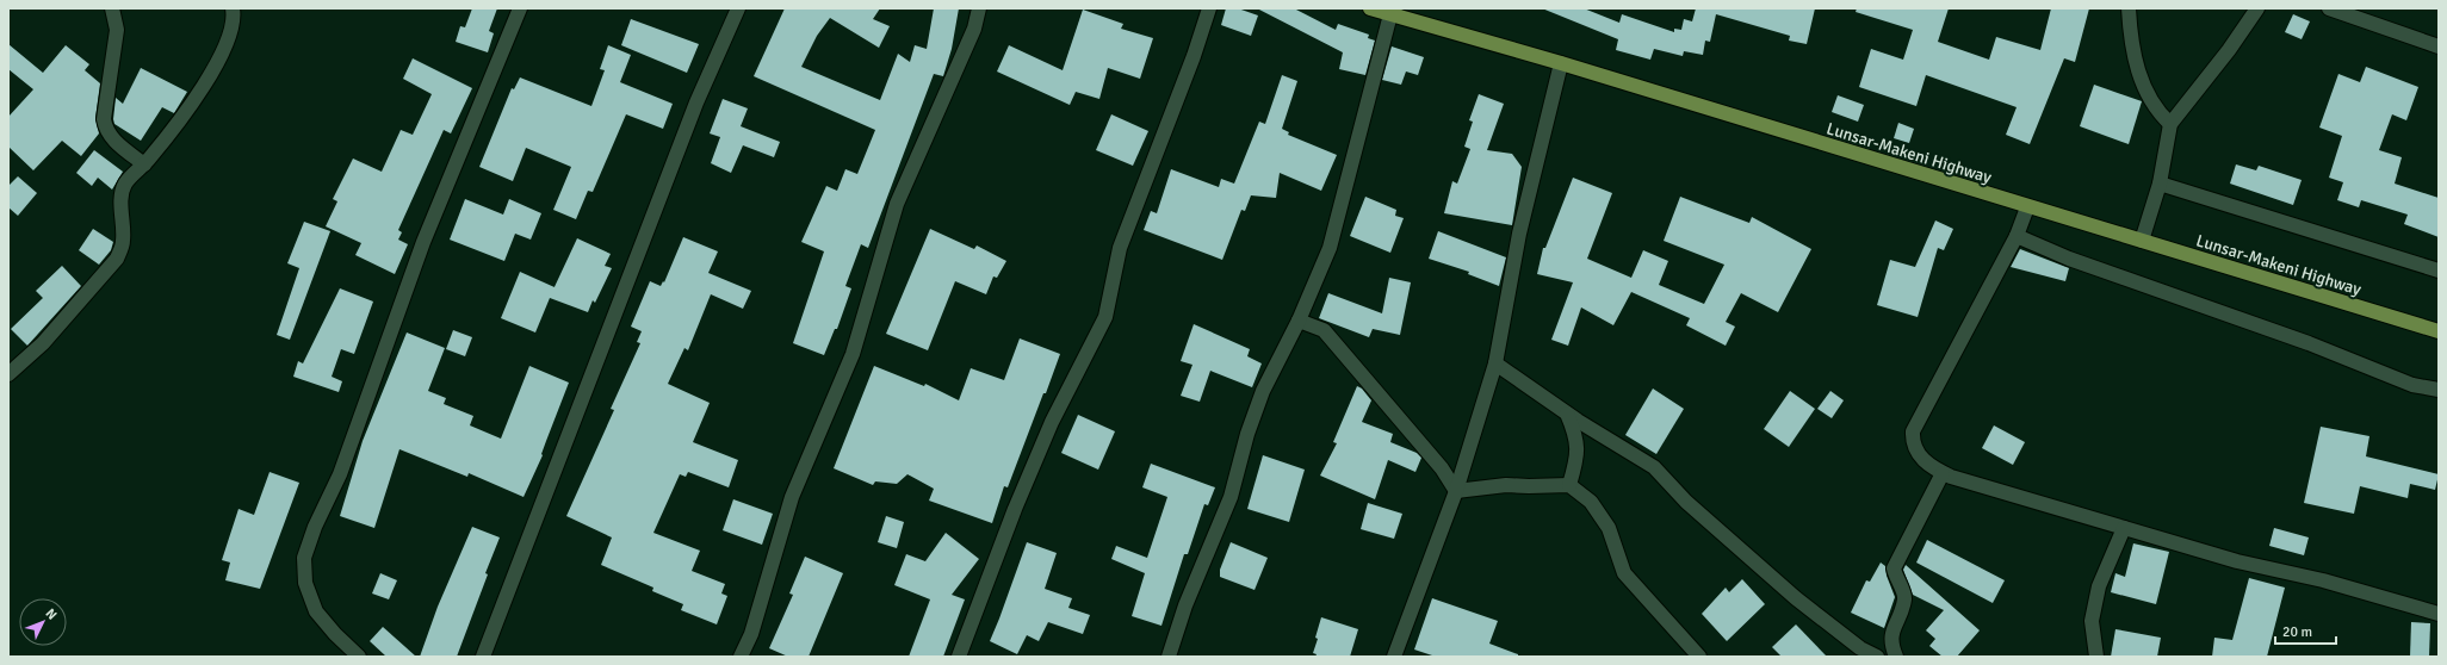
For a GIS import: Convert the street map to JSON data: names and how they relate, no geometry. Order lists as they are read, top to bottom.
{
  "streets": {
    "main road": ["Lunsar-Makeni Highway"]
  },
  "scale_bar": "20 m",
  "north": "top right"
}
